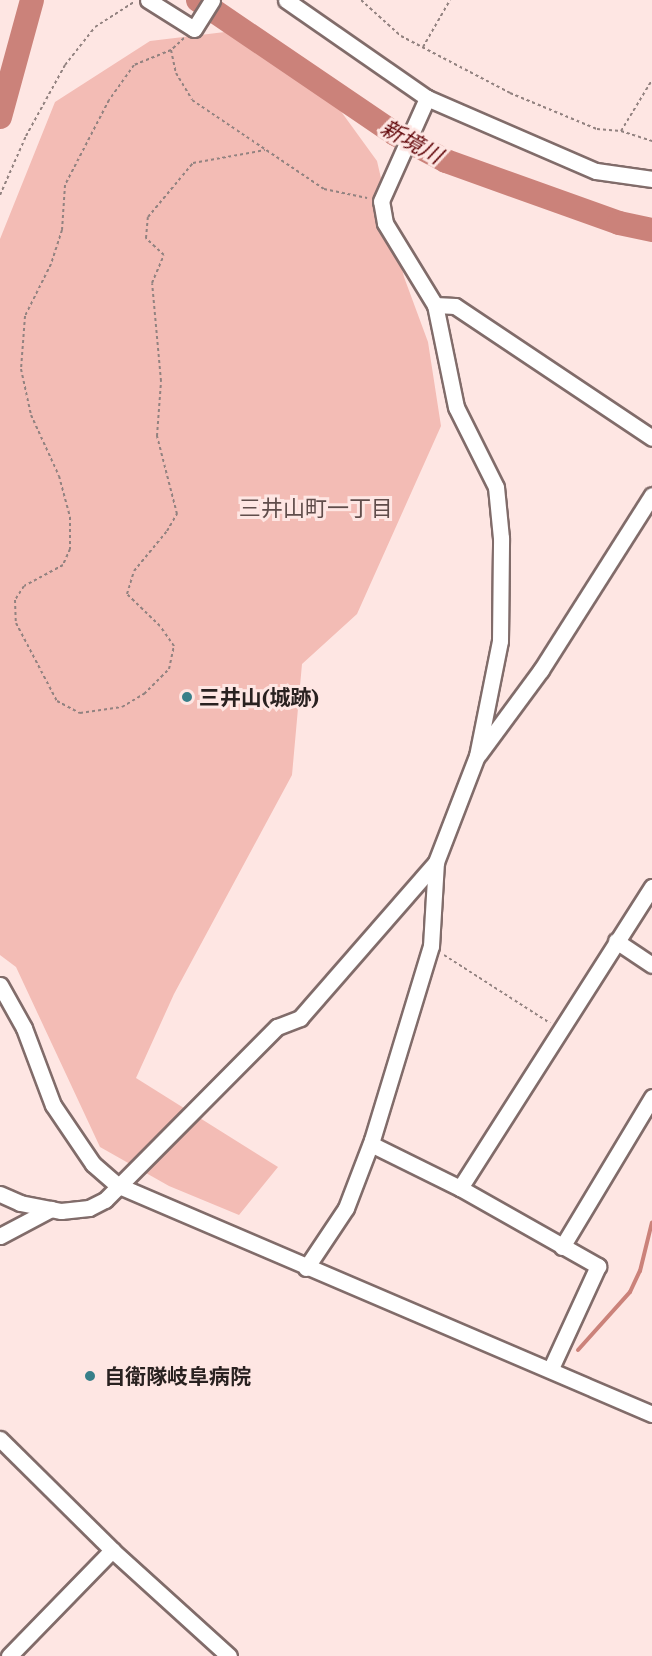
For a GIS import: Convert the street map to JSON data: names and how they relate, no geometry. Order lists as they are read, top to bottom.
{
  "districts": ["三井山町一丁目"],
  "water": ["新境川"],
  "places": ["三井山(城跡)", "自衛隊岐阜病院"]
}
